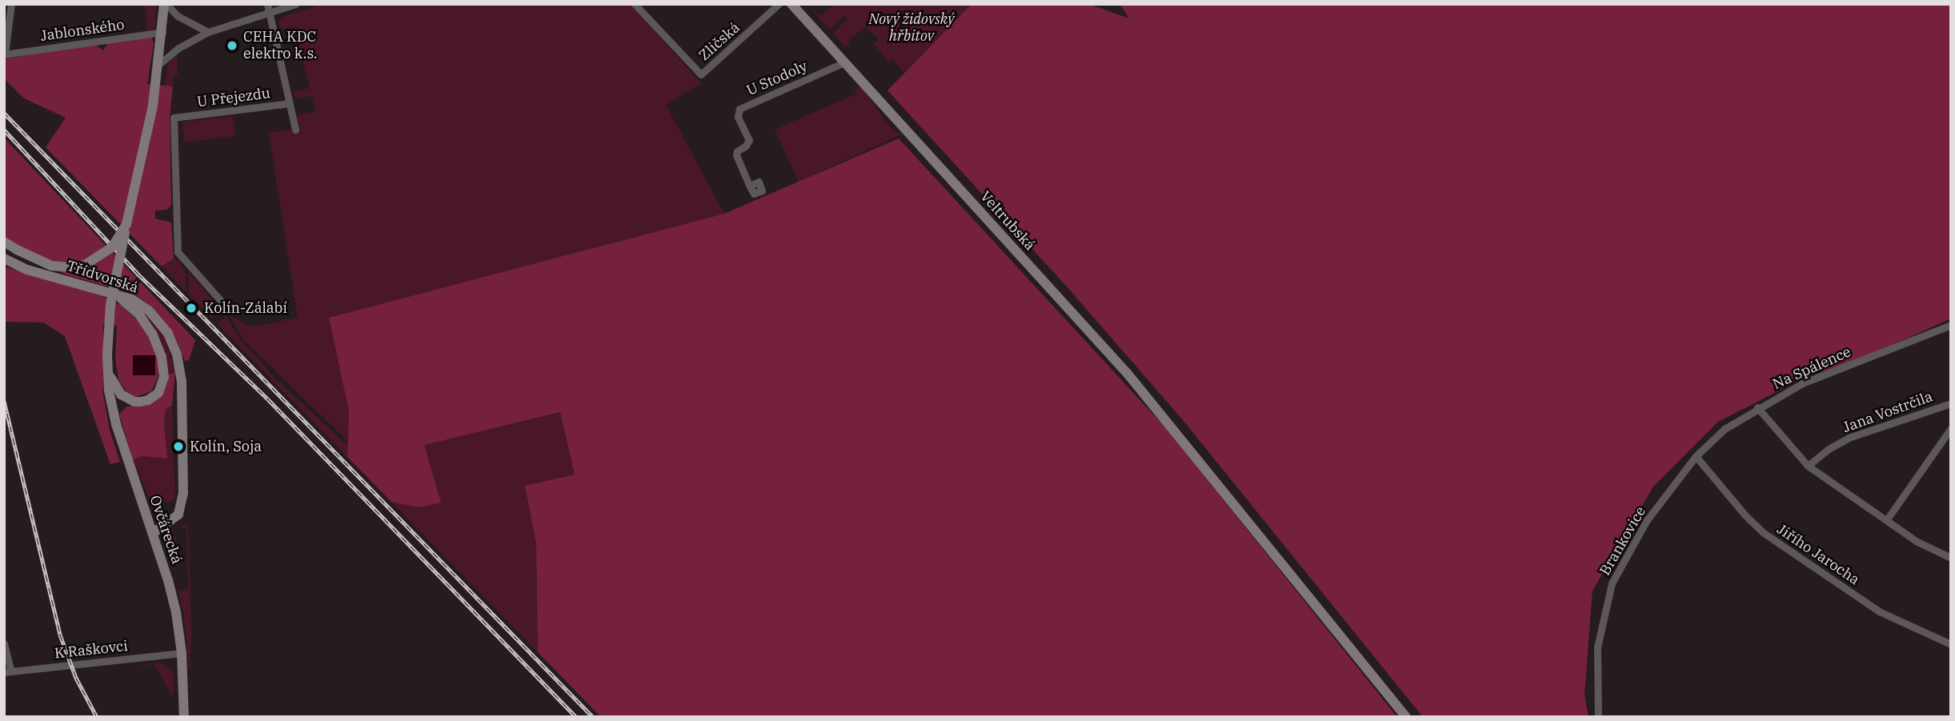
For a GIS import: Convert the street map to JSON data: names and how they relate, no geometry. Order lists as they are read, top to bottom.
{
  "streets": {
    "main road": ["Veltrubská", "Třídvorská", "Ovčárecká"],
    "street": [
      "Jablonského",
      "Zličská",
      "U Stodoly",
      "U Přejezdu",
      "Na Spálence",
      "Jana Vostrčila",
      "Brankovice",
      "Jiřího Jarocha",
      "K Raškovci"
    ]
  },
  "crossings": [
    ["U Stodoly", "Veltrubská"],
    ["Třídvorská", "Ovčárecká"],
    ["Na Spálence", "Brankovice"],
    ["Na Spálence", "Jiřího Jarocha"],
    ["Ovčárecká", "K Raškovci"],
    ["Brankovice", "Jiřího Jarocha"]
  ],
  "parks": ["Nový židovský hřbitov"],
  "places": ["CEHA KDC elektro k.s.", "Kolín-Zálabí", "Kolín, Soja"]
}
